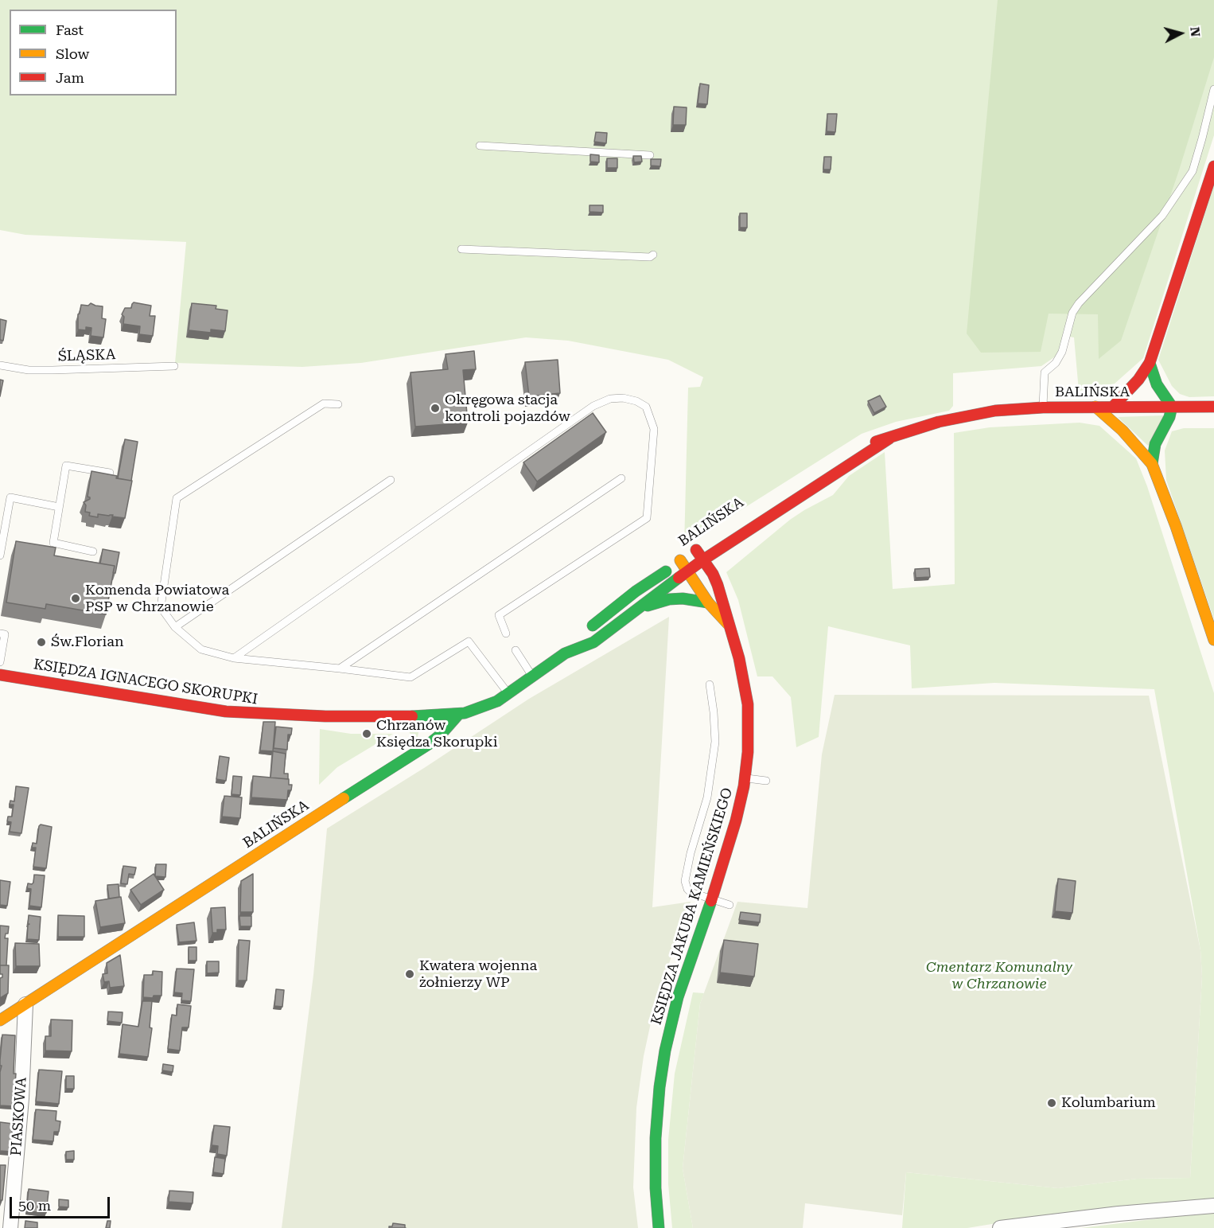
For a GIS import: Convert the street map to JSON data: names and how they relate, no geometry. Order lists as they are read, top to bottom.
{
  "streets": {
    "main road": ["BALIŃSKA", "KSIĘDZA IGNACEGO SKORUPKI", "KSIĘDZA JAKUBA KAMIEŃSKIEGO"],
    "street": ["PIASKOWA"],
    "lane": ["ŚLĄSKA"]
  },
  "crossings": [
    ["BALIŃSKA", "KSIĘDZA IGNACEGO SKORUPKI"],
    ["BALIŃSKA", "KSIĘDZA JAKUBA KAMIEŃSKIEGO"],
    ["BALIŃSKA", "PIASKOWA"]
  ],
  "parks": ["Cmentarz Komunalny w Chrzanowie"],
  "places": [
    "Okręgowa stacja kontroli pojazdów",
    "Komenda Powiatowa PSP w Chrzanowie",
    "Św.Florian",
    "Chrzanów Księdza Skorupki",
    "Kwatera wojenna żołnierzy WP",
    "Kolumbarium"
  ],
  "legend": ["Fast", "Slow", "Jam"],
  "scale_bar": "50 m",
  "north": "right"
}
